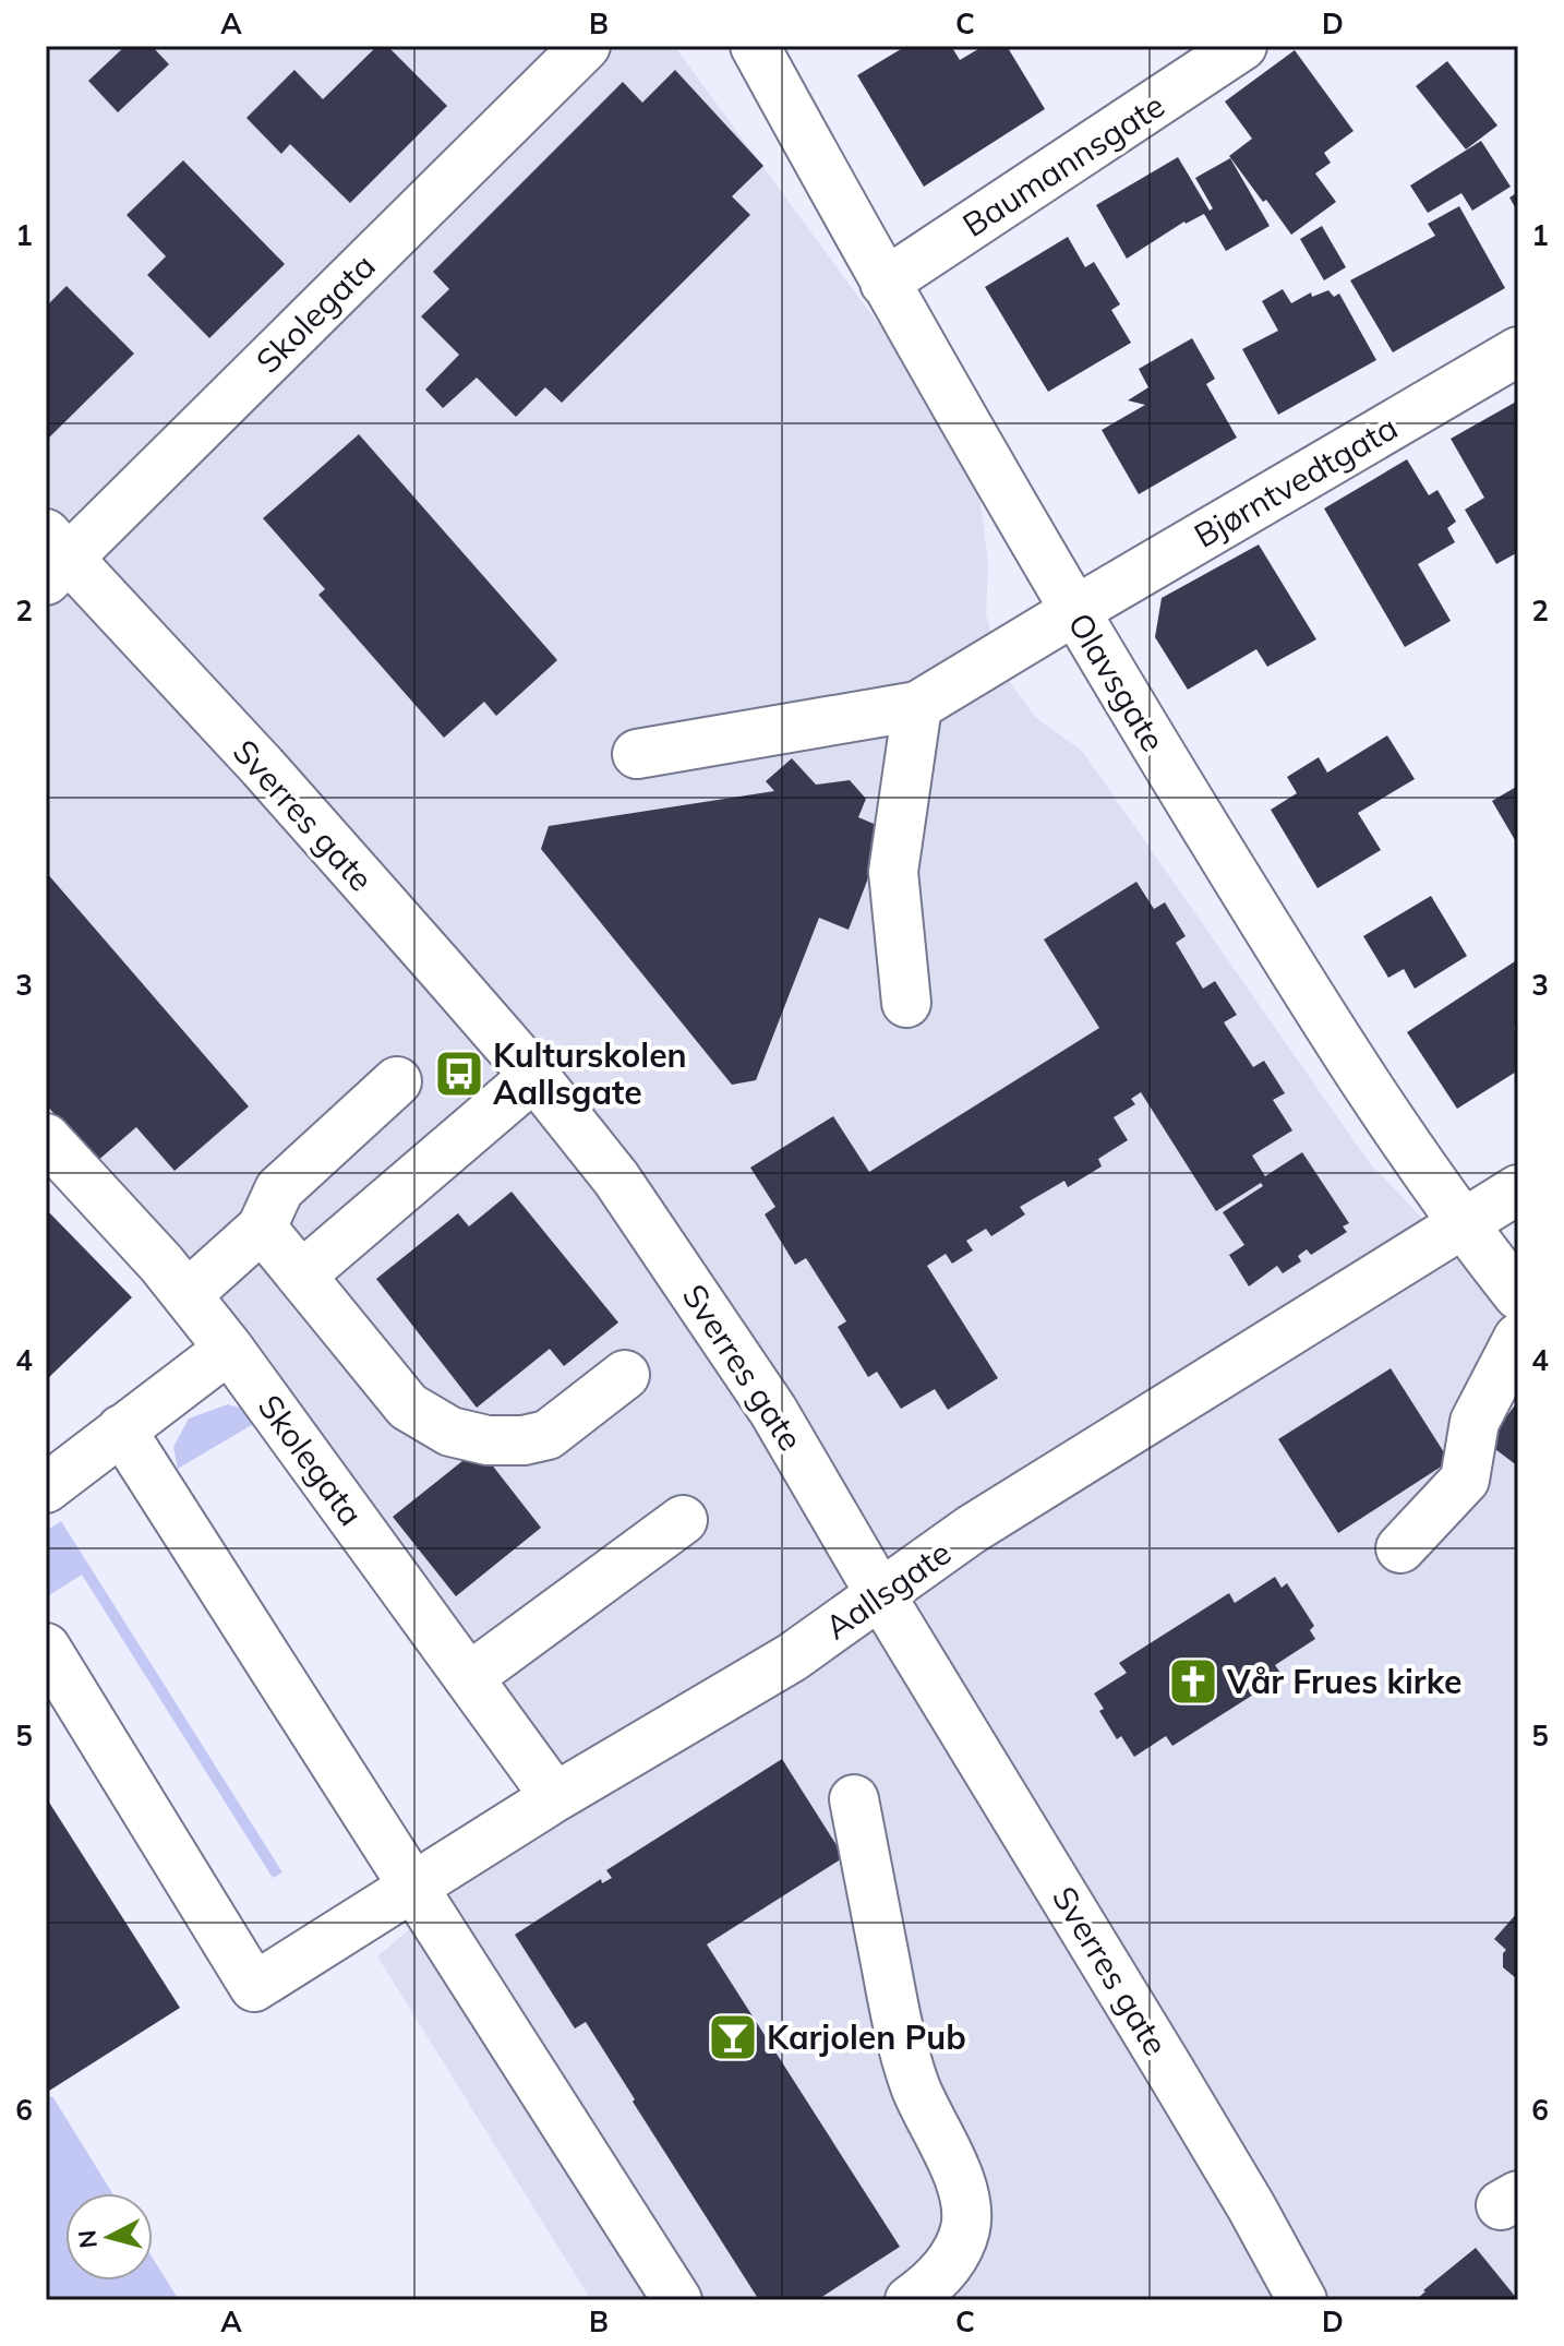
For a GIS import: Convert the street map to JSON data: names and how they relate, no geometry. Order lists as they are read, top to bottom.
{
  "streets": {
    "street": [
      "Baumannsgate",
      "Skolegata",
      "Bjørntvedtgata",
      "Olavsgate",
      "Sverres gate",
      "Aallsgate"
    ]
  },
  "crossings": [
    ["Baumannsgate", "Olavsgate"],
    ["Skolegata", "Sverres gate"],
    ["Skolegata", "Aallsgate"],
    ["Bjørntvedtgata", "Olavsgate"],
    ["Olavsgate", "Aallsgate"],
    ["Sverres gate", "Aallsgate"]
  ],
  "places": {
    "bus stop": ["Kulturskolen Aallsgate"],
    "church": ["Vår Frues kirke"],
    "bar": ["Karjolen Pub"]
  },
  "north": "left",
  "grid": {
    "columns": [
      "A",
      "B",
      "C",
      "D"
    ],
    "rows": [
      "1",
      "2",
      "3",
      "4",
      "5",
      "6"
    ]
  }
}
